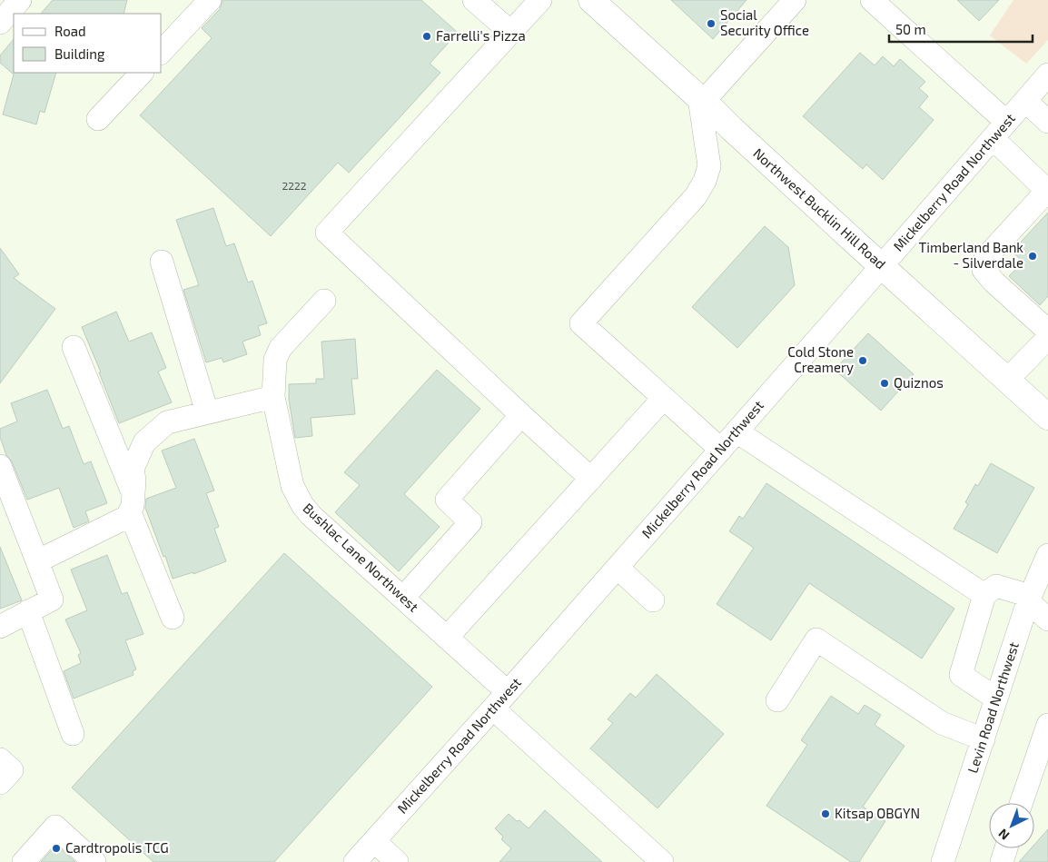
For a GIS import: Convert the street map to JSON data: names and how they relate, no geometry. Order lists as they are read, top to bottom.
{
  "streets": {
    "main road": ["Northwest Bucklin Hill Road"],
    "street": ["Mickelberry Road Northwest", "Bushlac Lane Northwest", "Levin Road Northwest"]
  },
  "crossings": [
    ["Mickelberry Road Northwest", "Northwest Bucklin Hill Road"],
    ["Mickelberry Road Northwest", "Bushlac Lane Northwest"]
  ],
  "places": [
    "Social Security Office",
    "Farrelli's Pizza",
    "Timberland Bank - Silverdale",
    "Cold Stone Creamery",
    "Quiznos",
    "Kitsap OBGYN",
    "Cardtropolis TCG"
  ],
  "house_numbers": ["2222"],
  "legend": ["Road", "Building"],
  "scale_bar": "50 m",
  "north": "bottom left"
}
